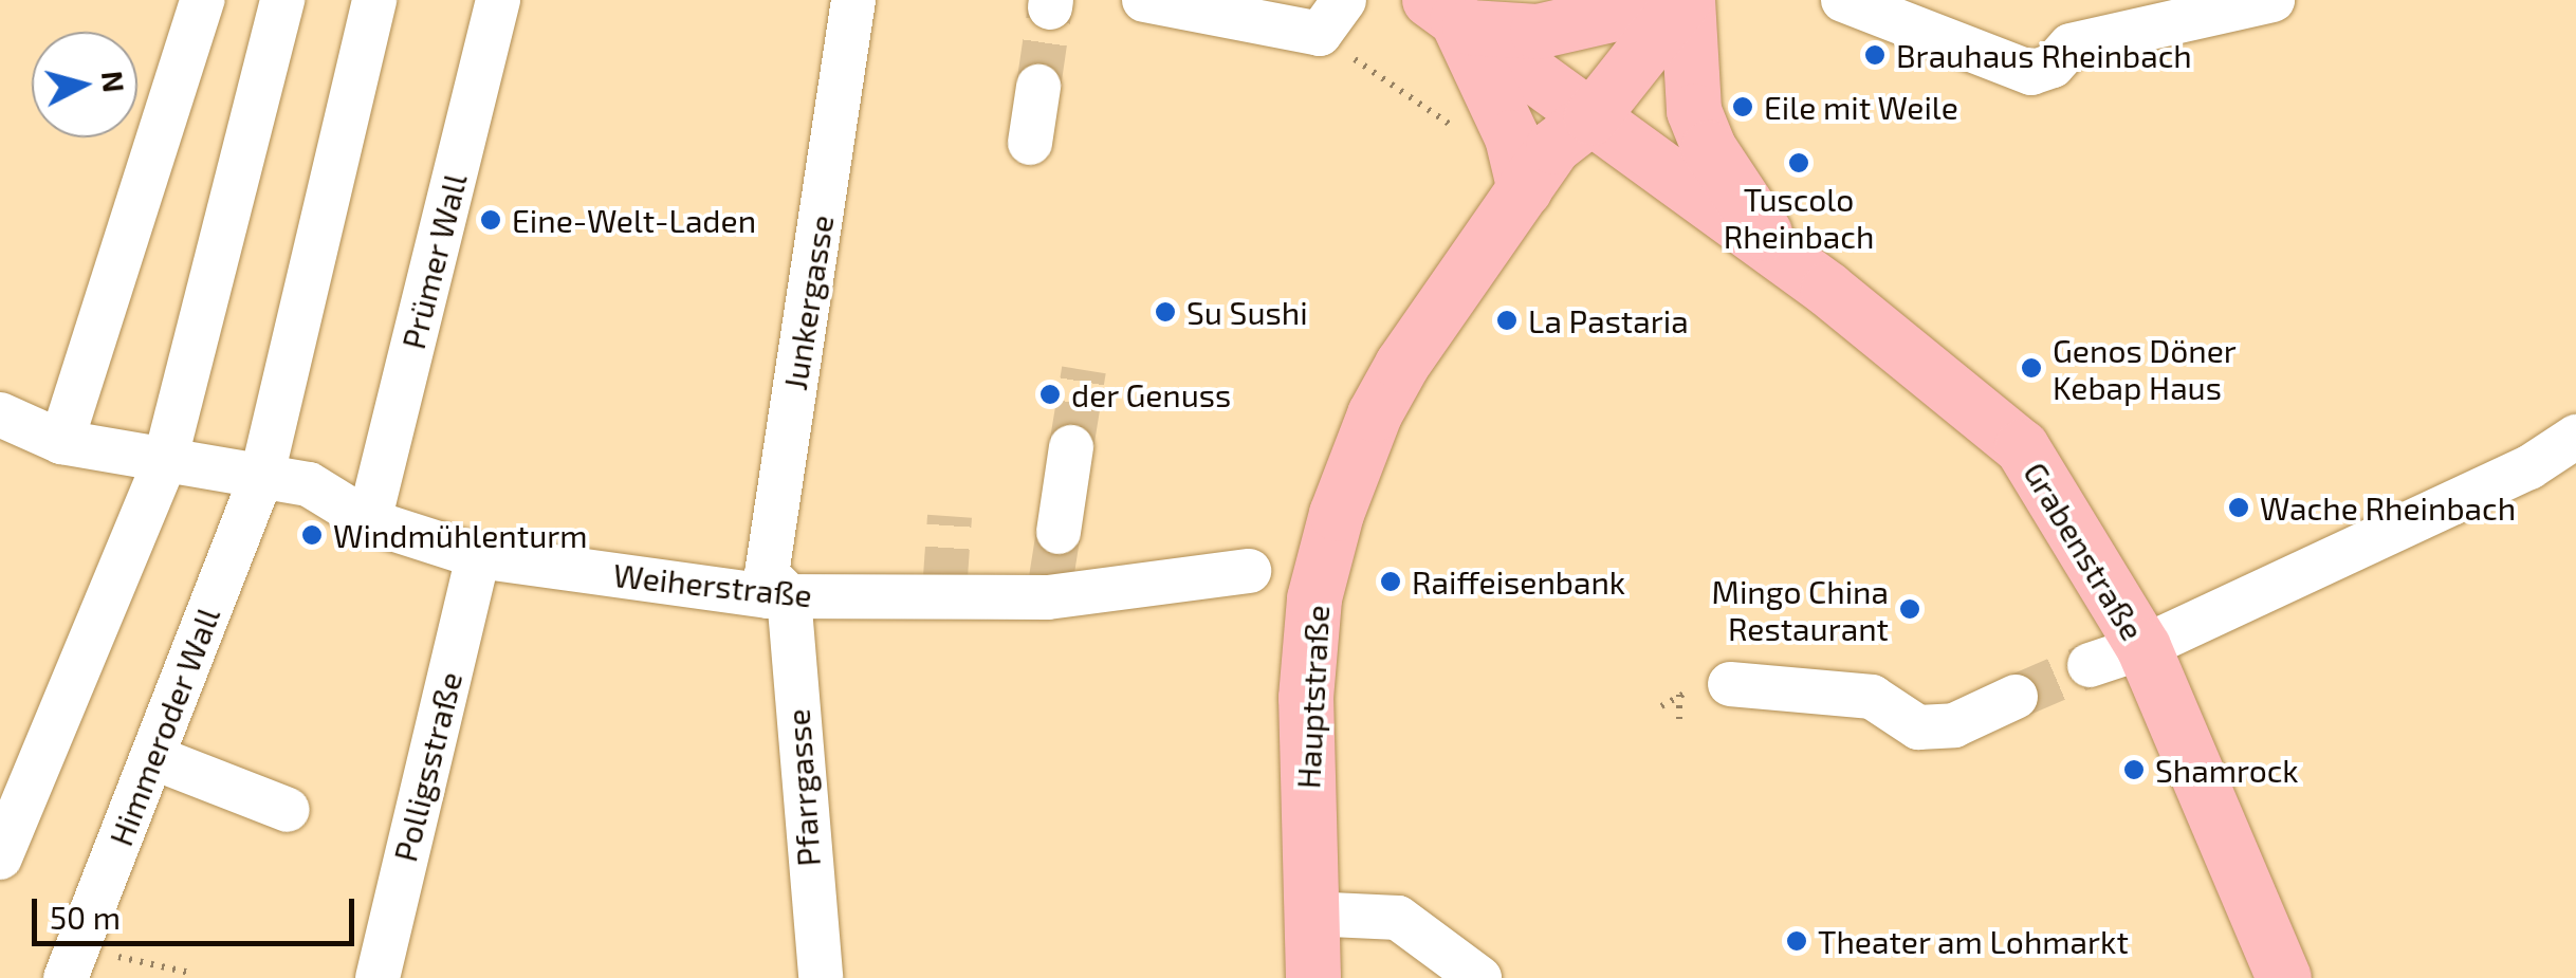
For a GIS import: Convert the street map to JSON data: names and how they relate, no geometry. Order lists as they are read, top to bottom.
{
  "streets": {
    "main road": ["Grabenstraße", "Hauptstraße"],
    "street": [
      "Prümer Wall",
      "Junkergasse",
      "Weiherstraße",
      "Himmeroder Wall",
      "Polligsstraße",
      "Pfarrgasse"
    ]
  },
  "crossings": [
    ["Prümer Wall", "Weiherstraße"],
    ["Junkergasse", "Weiherstraße"],
    ["Junkergasse", "Pfarrgasse"],
    ["Grabenstraße", "Hauptstraße"],
    ["Weiherstraße", "Himmeroder Wall"],
    ["Weiherstraße", "Polligsstraße"],
    ["Weiherstraße", "Pfarrgasse"]
  ],
  "places": [
    "Brauhaus Rheinbach",
    "Eile mit Weile",
    "Tuscolo Rheinbach",
    "Eine-Welt-Laden",
    "Su Sushi",
    "La Pastaria",
    "Genos Döner Kebap Haus",
    "der Genuss",
    "Wache Rheinbach",
    "Windmühlenturm",
    "Raiffeisenbank",
    "Mingo China Restaurant",
    "Shamrock",
    "Theater am Lohmarkt"
  ],
  "scale_bar": "50 m",
  "north": "right"
}
